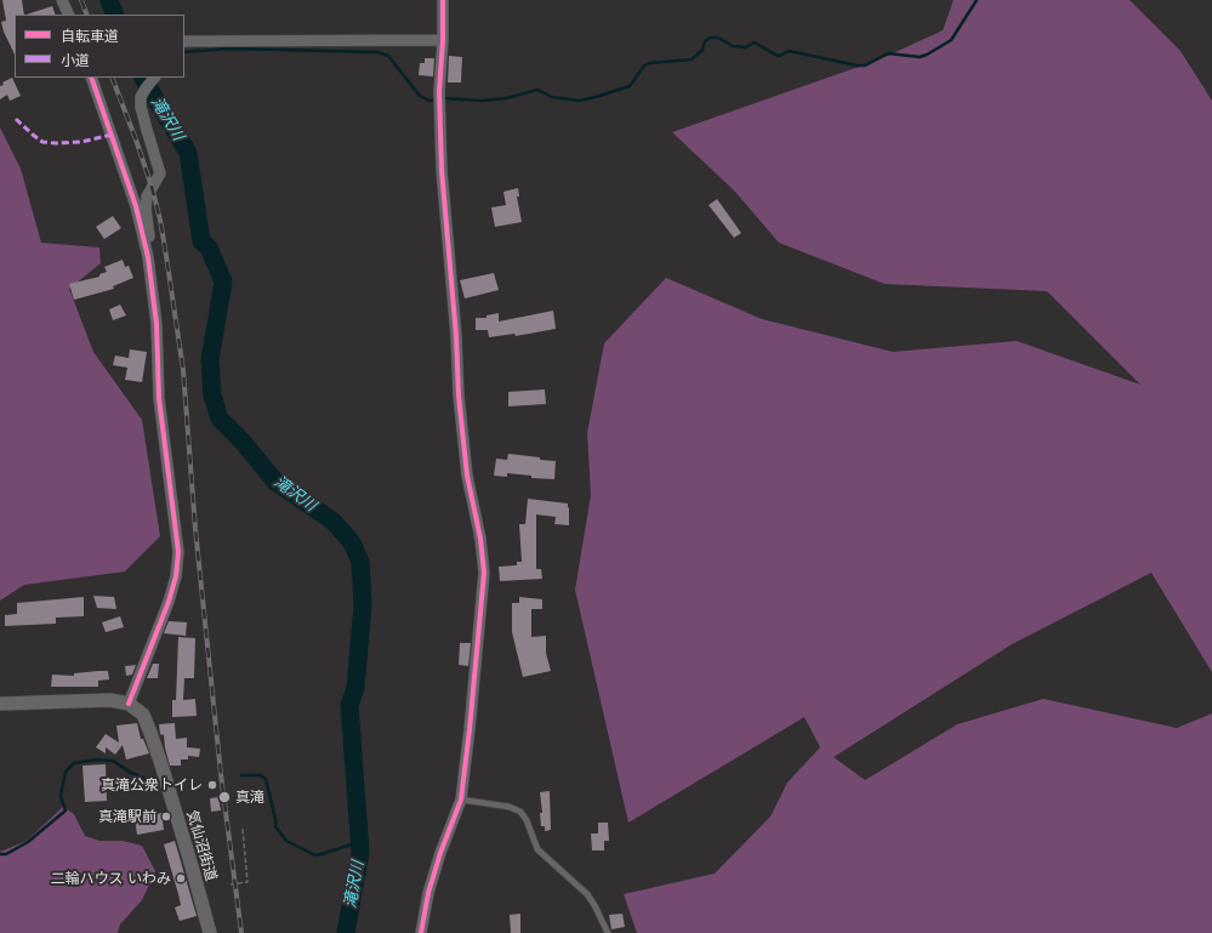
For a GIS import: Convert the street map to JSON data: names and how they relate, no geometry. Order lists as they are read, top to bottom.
{
  "streets": {
    "street": ["気仙沼街道"]
  },
  "water": ["滝沢川"],
  "places": [
    "真滝公衆トイレ",
    "真滝",
    "真滝駅前",
    "二輪ハウス いわみ"
  ],
  "legend": ["自転車道", "小道"]
}
